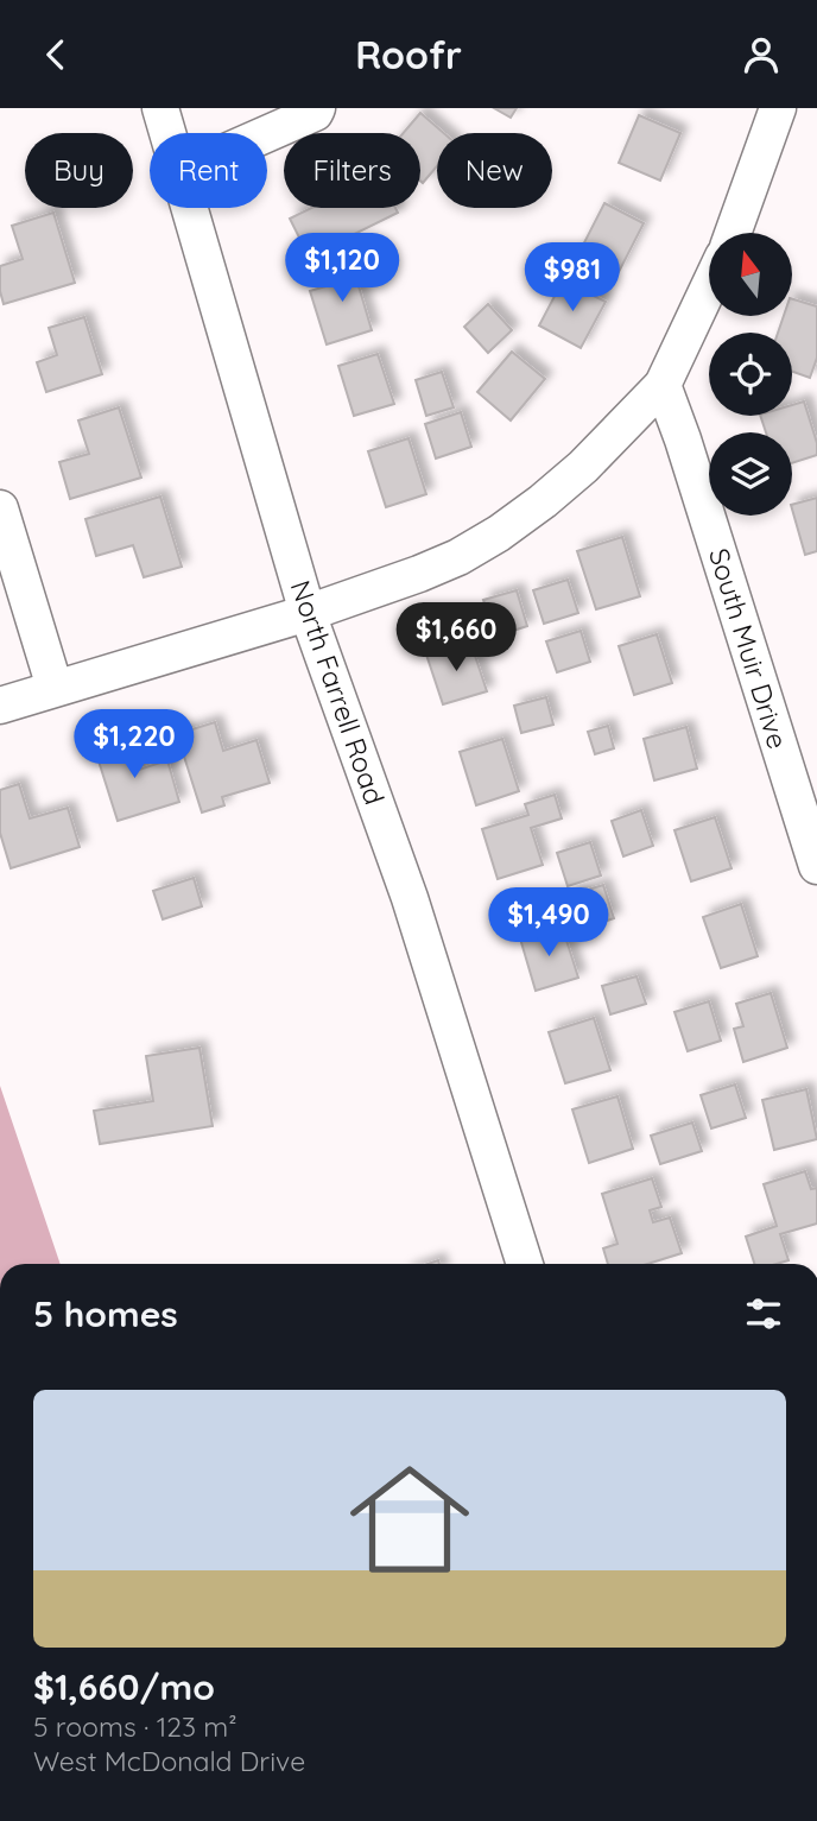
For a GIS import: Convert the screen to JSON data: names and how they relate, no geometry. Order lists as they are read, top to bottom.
{
  "streets": {
    "street": ["South Muir Drive", "North Farrell Road"]
  },
  "north": "top",
  "page": {
    "header": "Roofr",
    "chip": [
      "Buy",
      "Rent",
      "Filters",
      "New"
    ],
    "price": [
      "$1,120",
      "$981",
      "$1,660",
      "$1,220",
      "$1,490"
    ],
    "heading": "5 homes",
    "list": [
      {
        "name": "$1,660/mo",
        "note": "5 rooms · 123 m² · West McDonald Drive"
      }
    ]
  }
}
